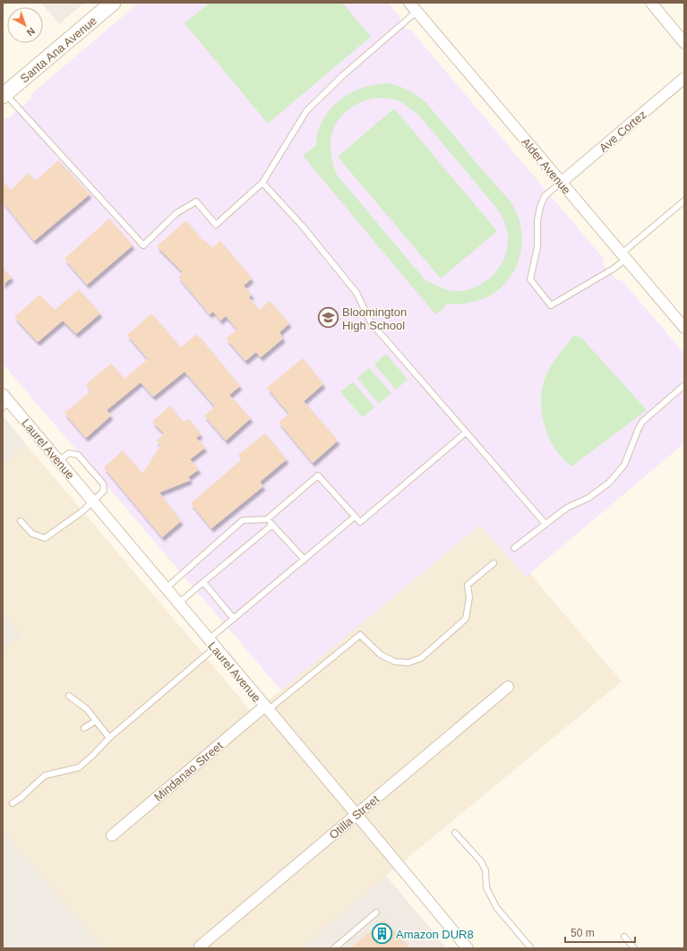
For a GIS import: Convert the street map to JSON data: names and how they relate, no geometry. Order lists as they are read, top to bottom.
{
  "streets": {
    "street": [
      "Santa Ana Avenue",
      "Ave Cortez",
      "Alder Avenue",
      "Laurel Avenue",
      "Mindanao Street",
      "Otilla Street"
    ]
  },
  "crossings": [
    ["Ave Cortez", "Alder Avenue"],
    ["Laurel Avenue", "Mindanao Street"],
    ["Laurel Avenue", "Otilla Street"]
  ],
  "places": {
    "school or university": ["Bloomington High School"],
    "building": ["Amazon DUR8"]
  },
  "scale_bar": "50 m",
  "north": "bottom right"
}
